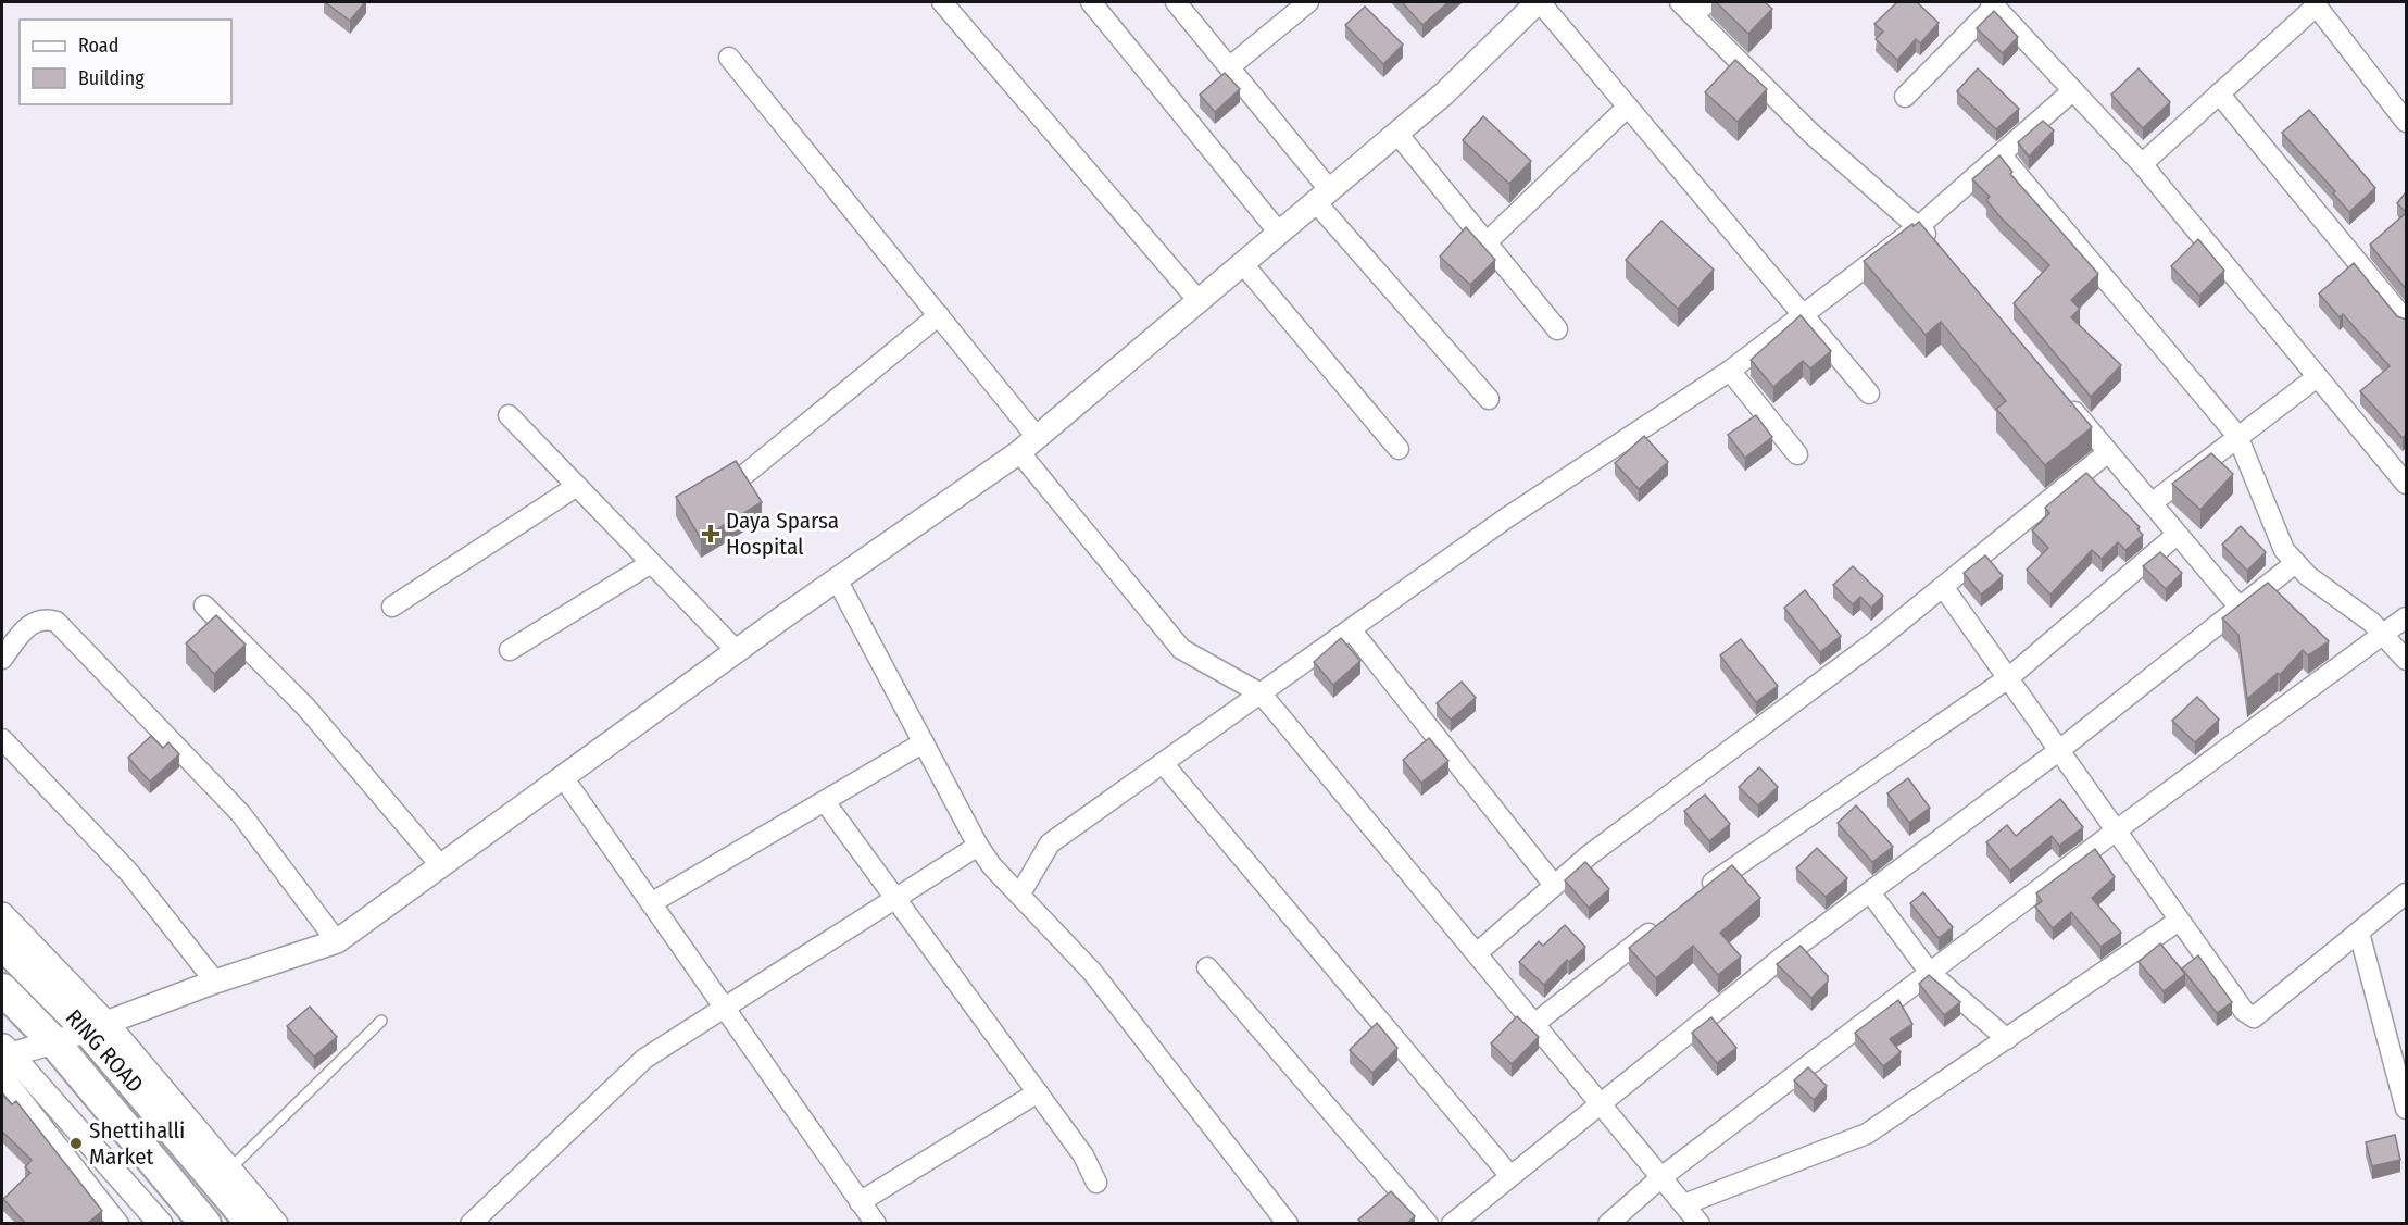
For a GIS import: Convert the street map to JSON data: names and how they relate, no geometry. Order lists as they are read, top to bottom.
{
  "streets": {
    "highway": ["RING ROAD"]
  },
  "places": {
    "health": ["Daya Sparsa Hospital"],
    "other": ["Shettihalli Market"]
  },
  "legend": ["Road", "Building"]
}
